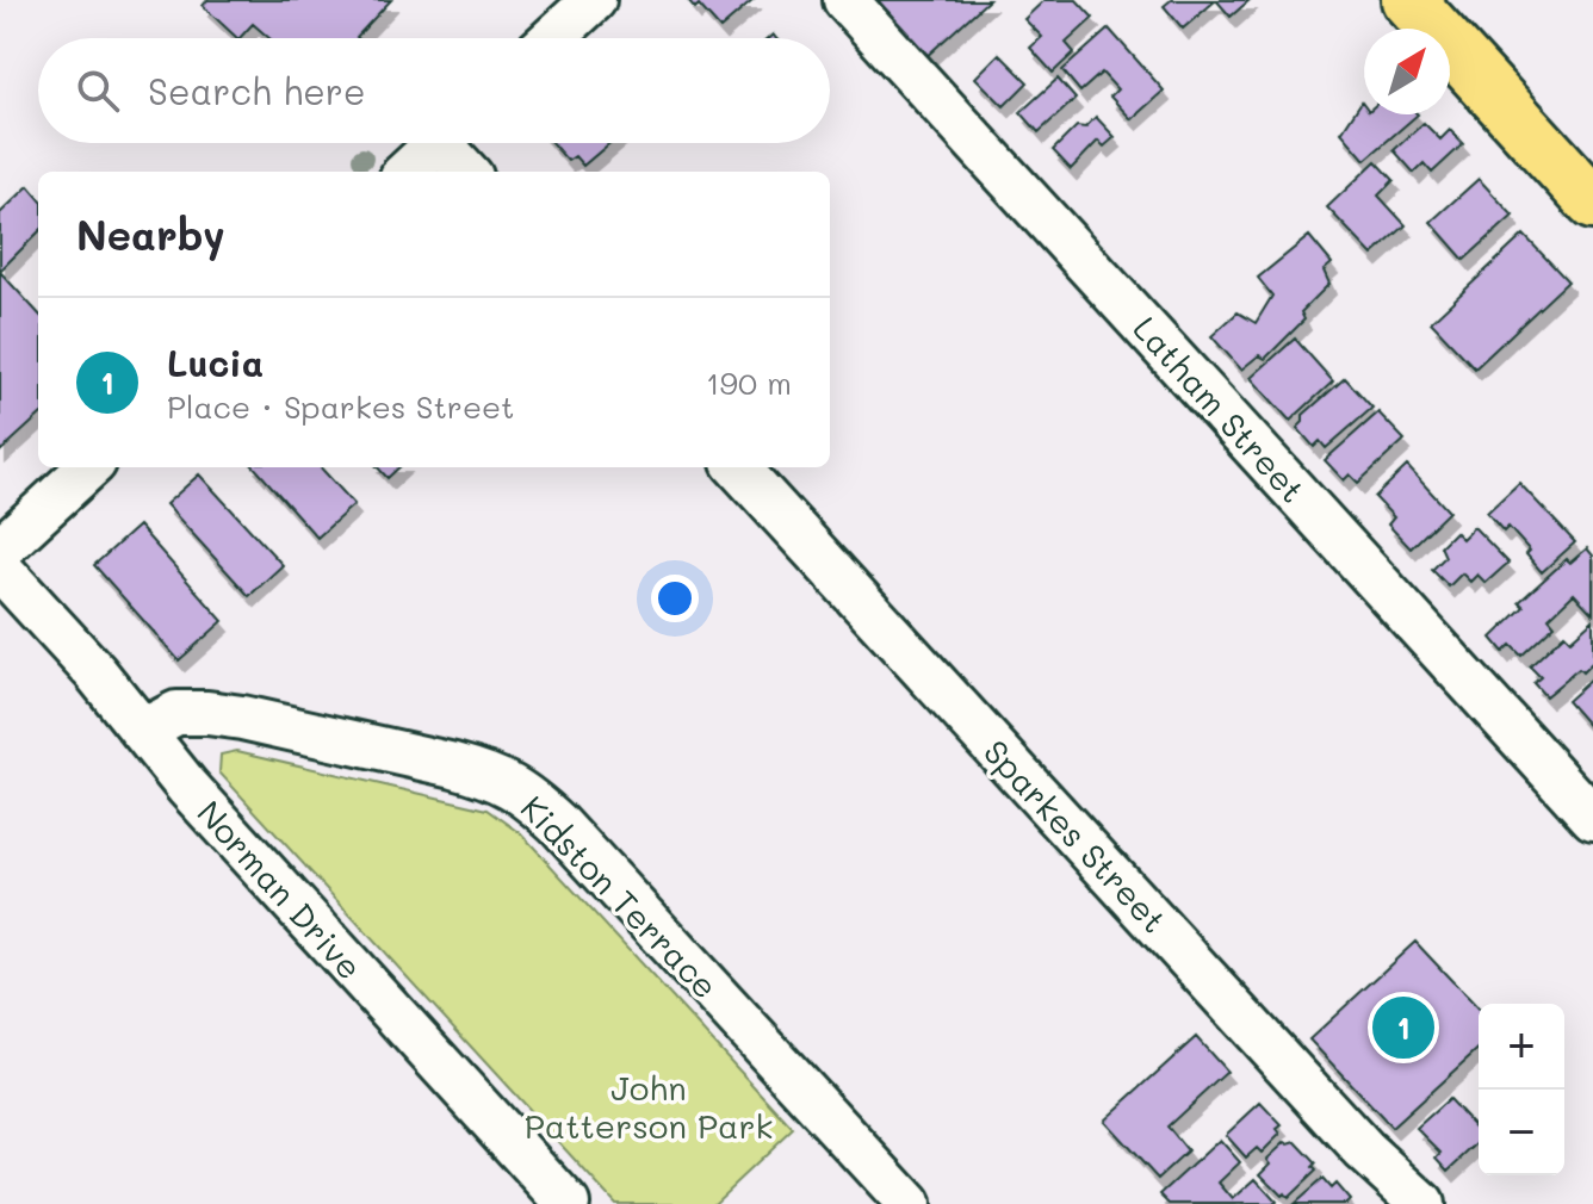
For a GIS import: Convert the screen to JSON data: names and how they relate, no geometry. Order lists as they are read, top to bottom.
{
  "streets": {
    "street": [
      "Latham Street",
      "Sparkes Street",
      "Norman Drive",
      "Kidston Terrace"
    ]
  },
  "crossings": [
    ["Norman Drive", "Kidston Terrace"]
  ],
  "parks": ["John Patterson Park"],
  "north": "top right",
  "page": {
    "search": "Search here",
    "heading": "Nearby",
    "list": [
      {
        "mark": "1",
        "name": "Lucia",
        "note": "Place · Sparkes Street",
        "value": "190 m"
      }
    ],
    "pins": "1",
    "map_buttons": ["+", "−"]
  }
}
